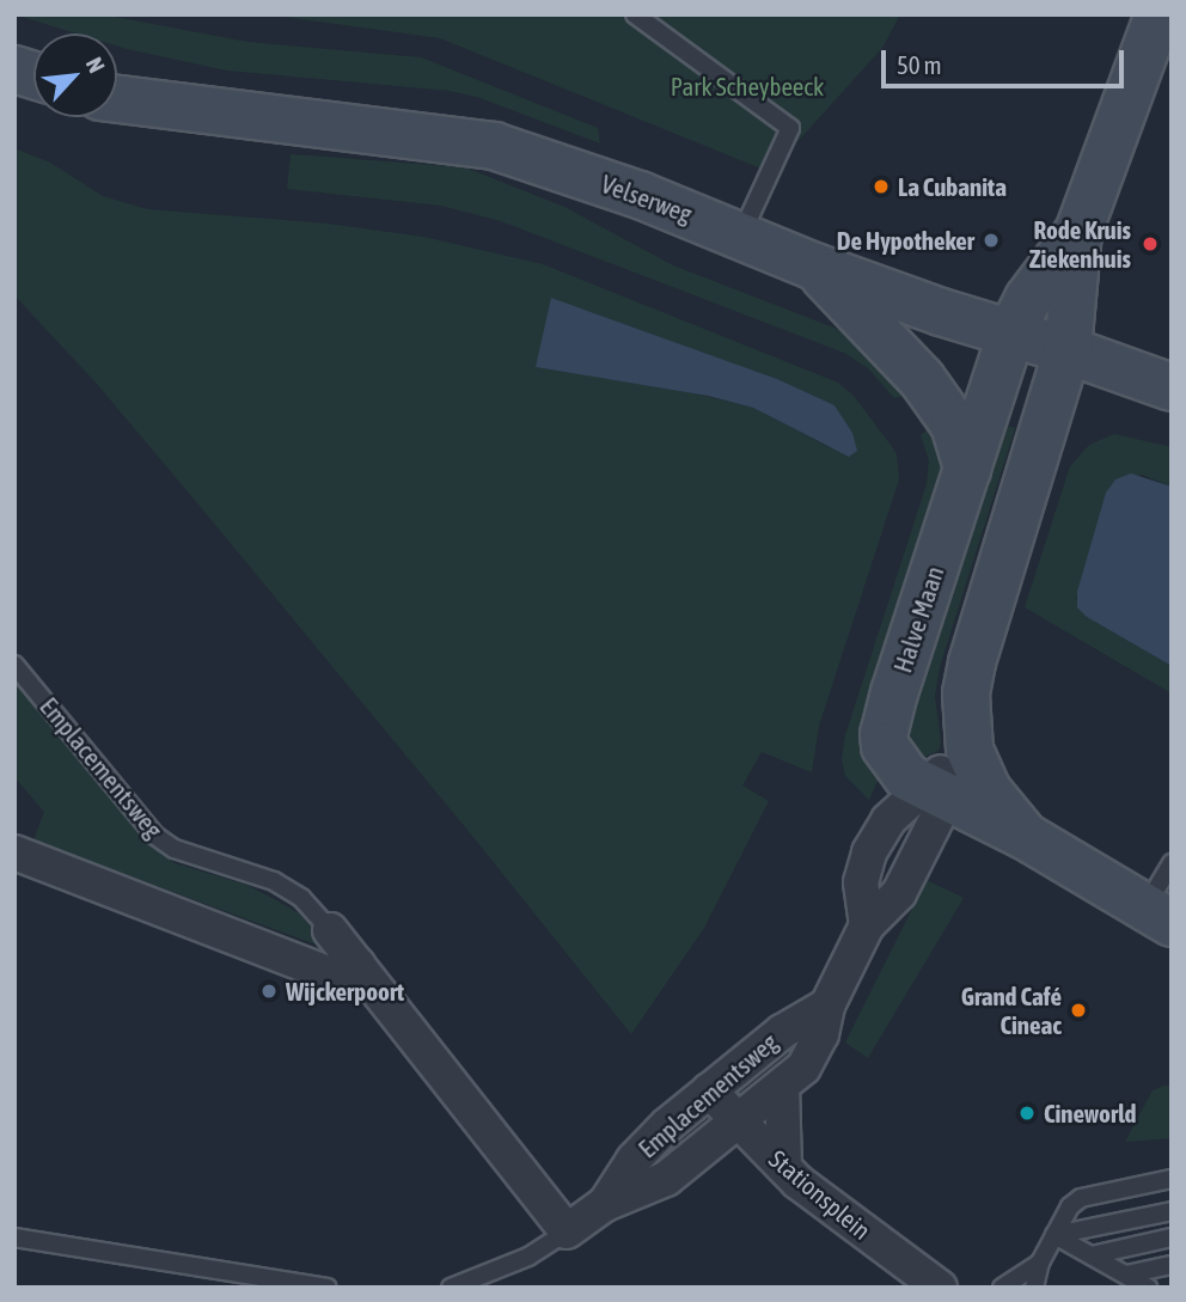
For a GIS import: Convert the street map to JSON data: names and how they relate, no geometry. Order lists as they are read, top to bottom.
{
  "streets": {
    "main road": ["Velserweg", "Halve Maan"],
    "street": ["Emplacementsweg", "Stationsplein"]
  },
  "crossings": [
    ["Velserweg", "Halve Maan"],
    ["Halve Maan", "Emplacementsweg"],
    ["Emplacementsweg", "Stationsplein"]
  ],
  "parks": ["Park Scheybeeck"],
  "places": [
    "La Cubanita",
    "De Hypotheker",
    "Rode Kruis Ziekenhuis",
    "Wijckerpoort",
    "Grand Café Cineac",
    "Cineworld"
  ],
  "scale_bar": "50 m",
  "north": "top right"
}
